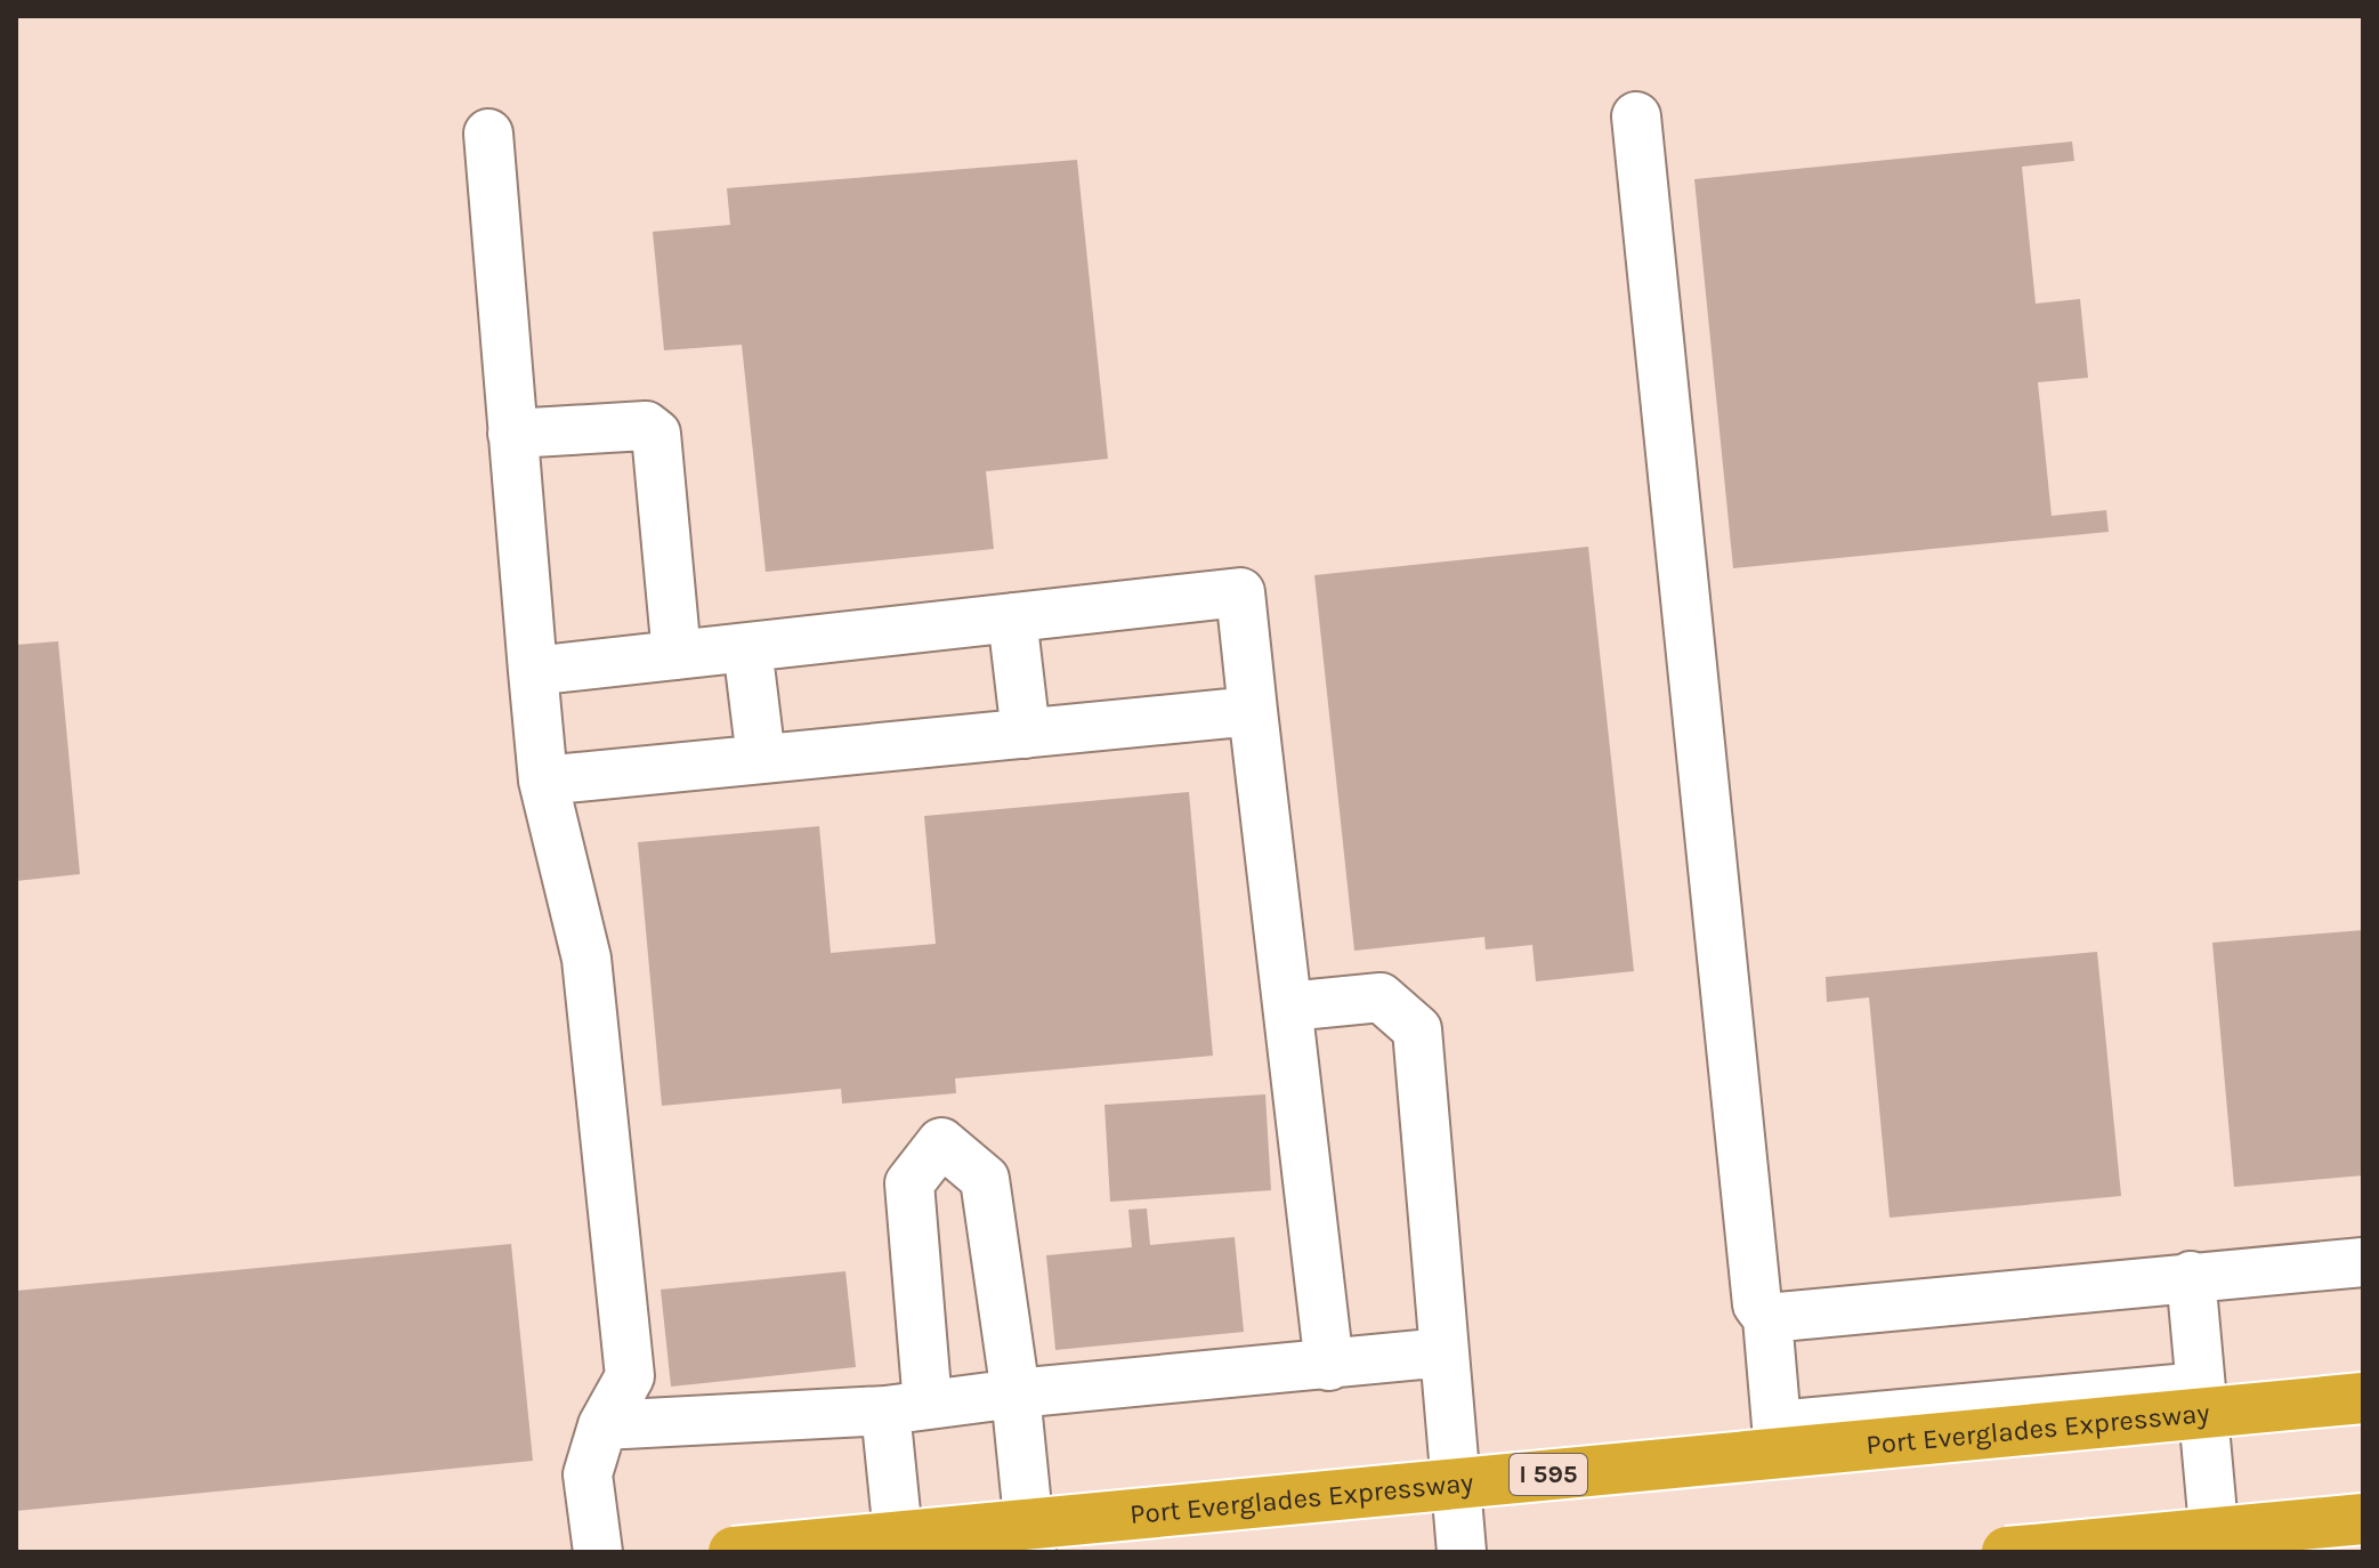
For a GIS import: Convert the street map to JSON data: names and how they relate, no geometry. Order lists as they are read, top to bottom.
{
  "streets": {
    "highway": ["Port Everglades Expressway", "I 595"]
  }
}
